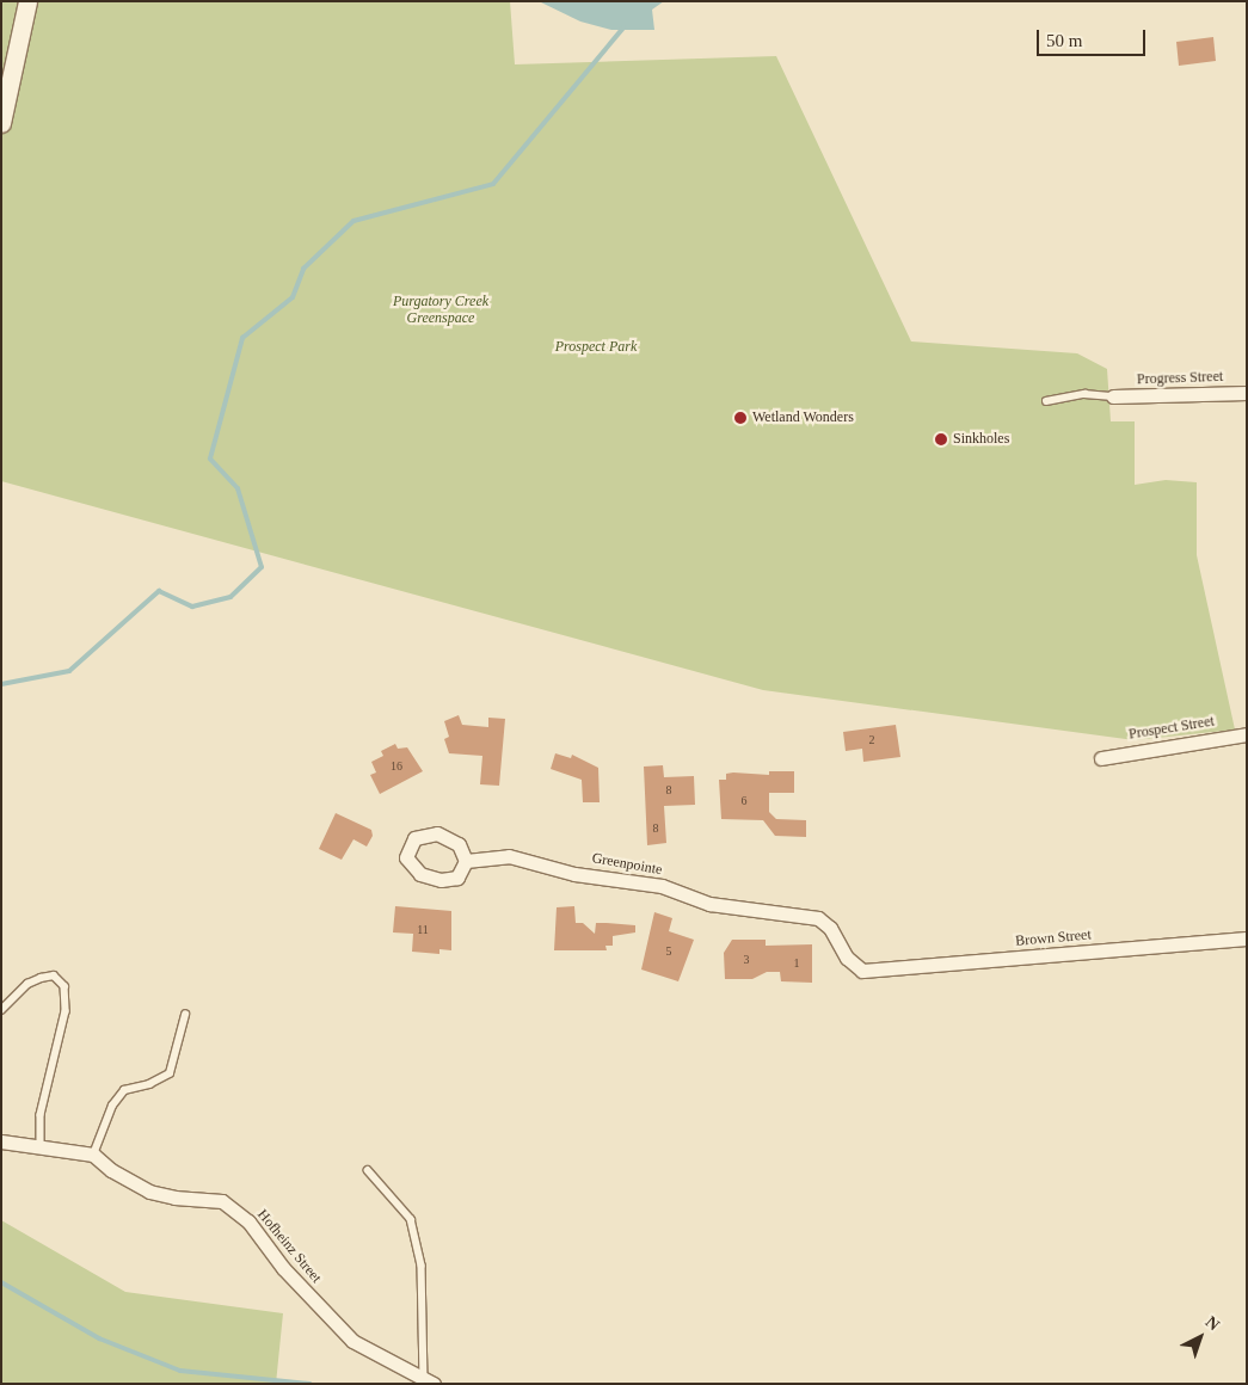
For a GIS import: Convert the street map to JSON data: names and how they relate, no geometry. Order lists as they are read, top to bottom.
{
  "streets": {
    "street": [
      "Progress Street",
      "Prospect Street",
      "Greenpointe",
      "Brown Street",
      "Hofheinz Street"
    ]
  },
  "crossings": [
    ["Greenpointe", "Brown Street"]
  ],
  "parks": ["Purgatory Creek Greenspace", "Prospect Park"],
  "places": ["Wetland Wonders", "Sinkholes"],
  "house_numbers": [
    "2",
    "16",
    "8",
    "6",
    "8",
    "11",
    "5",
    "3",
    "1"
  ],
  "scale_bar": "50 m",
  "north": "top right"
}
